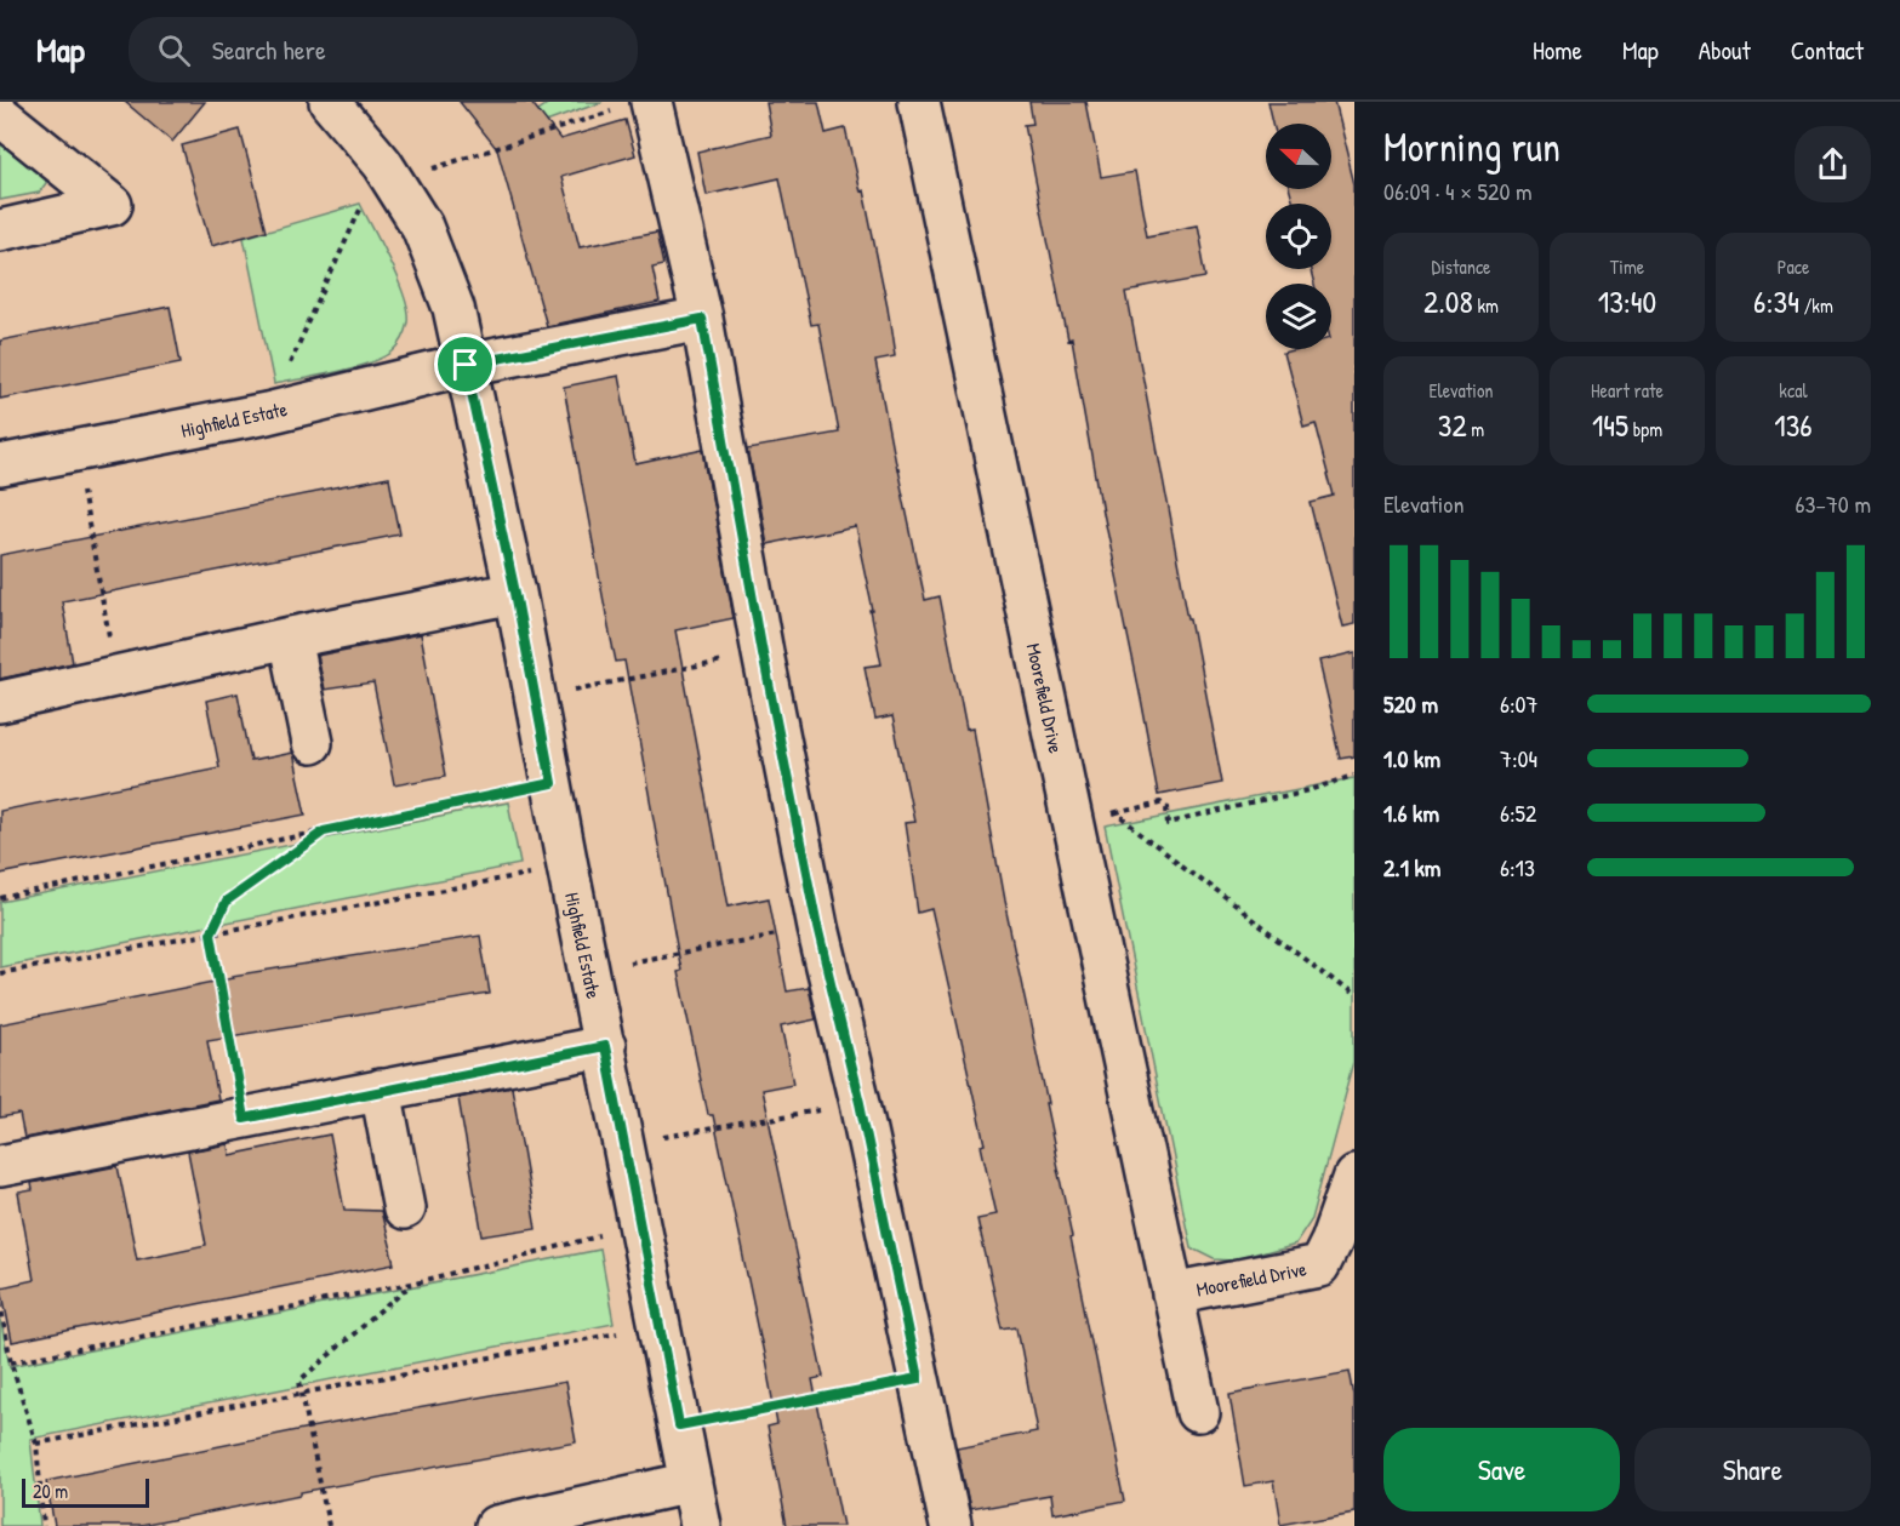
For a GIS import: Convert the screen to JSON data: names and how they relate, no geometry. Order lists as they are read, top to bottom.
{
  "streets": {
    "street": ["Highfield Estate", "Moorefield Drive"]
  },
  "scale_bar": "20 m",
  "north": "left",
  "page": {
    "header": "Map",
    "search": "Search here",
    "nav": [
      "Home",
      "Map",
      "About",
      "Contact"
    ],
    "heading": ["Morning run", "06:09 · 4 × 520 m"],
    "stats": [
      ["Distance", "2.08 km"],
      ["Time", "13:40"],
      ["Pace", "6:34 /km"],
      ["Elevation", "32 m"],
      ["Heart rate", "145 bpm"],
      ["kcal", "136"]
    ],
    "chart": ["Elevation", "63–70 m"],
    "list": [
      {
        "name": "520 m",
        "note": "6:07"
      },
      {
        "name": "1.0 km",
        "note": "7:04"
      },
      {
        "name": "1.6 km",
        "note": "6:52"
      },
      {
        "name": "2.1 km",
        "note": "6:13"
      }
    ],
    "buttons": ["Save", "Share"],
    "scale": "20 m"
  }
}
